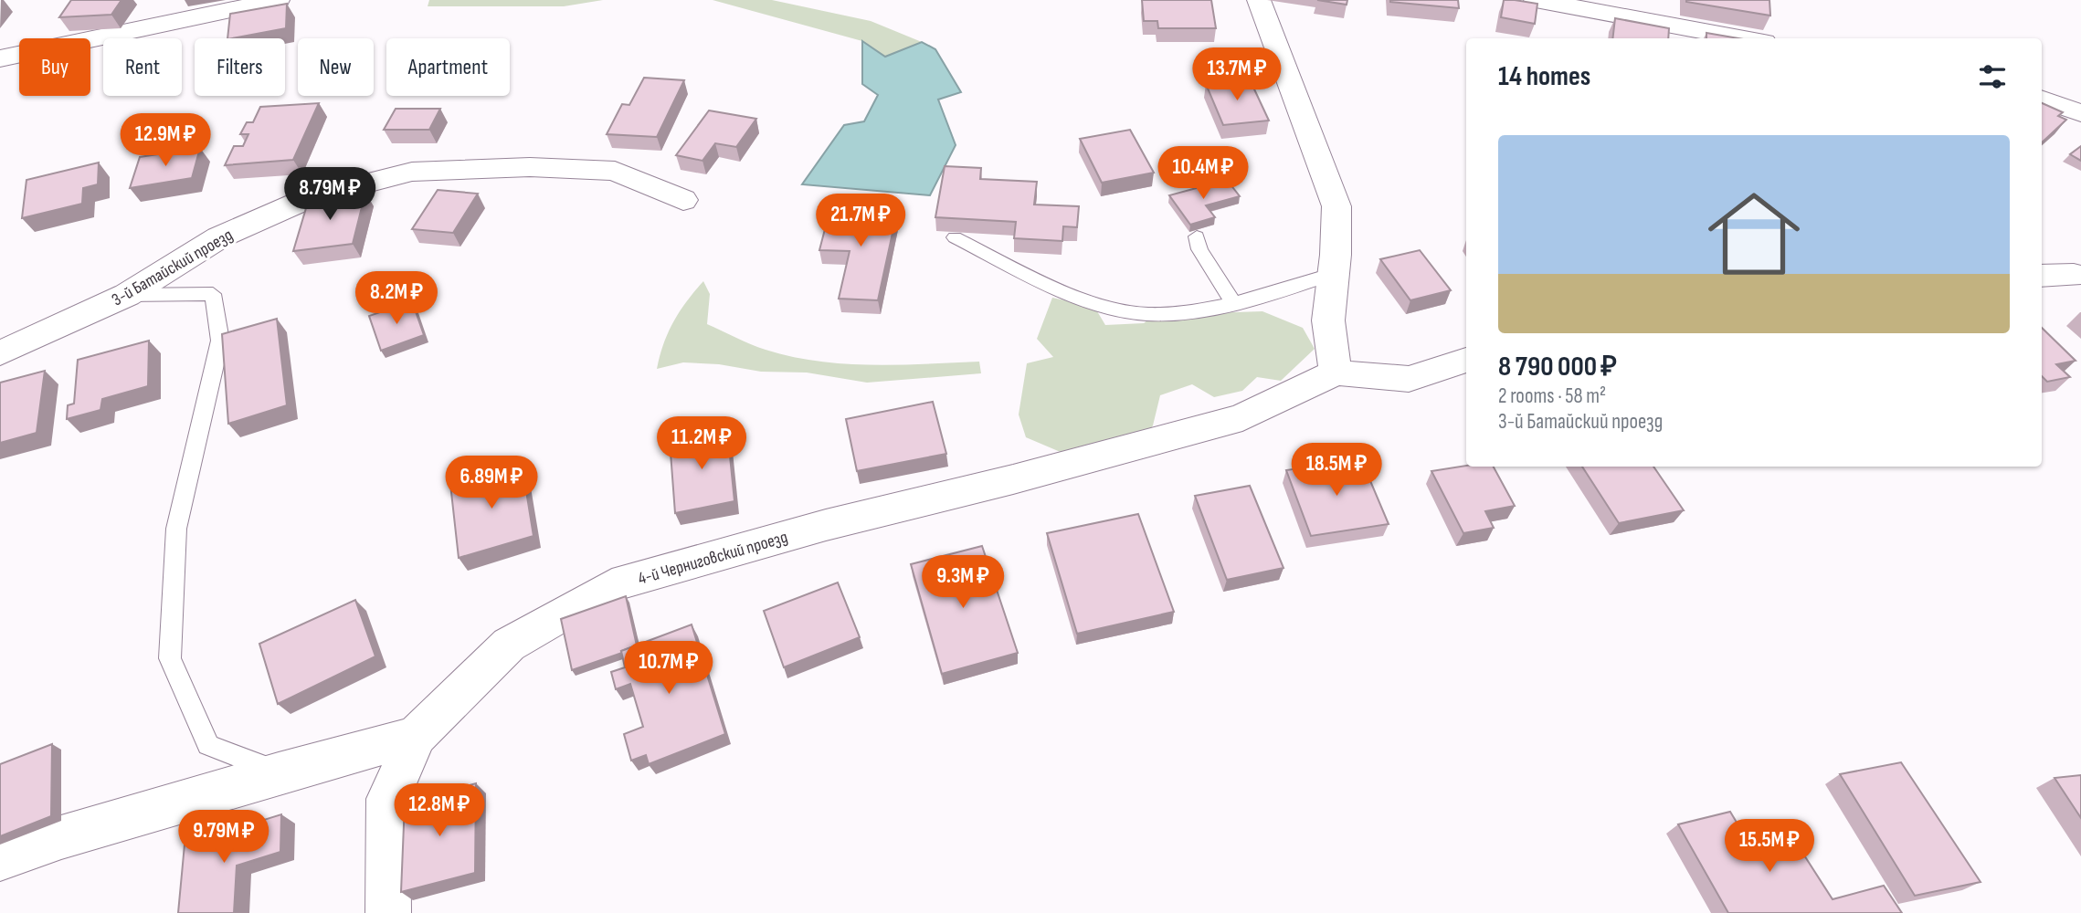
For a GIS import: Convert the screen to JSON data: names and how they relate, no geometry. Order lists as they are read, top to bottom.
{
  "streets": {
    "street": ["3-й Батайский проезд", "4-й Черниговский проезд"]
  },
  "page": {
    "chip": [
      "Buy",
      "Rent",
      "Filters",
      "New",
      "Apartment"
    ],
    "heading": "14 homes",
    "price": [
      "13.7M ₽",
      "12.9M ₽",
      "10.4M ₽",
      "8.79M ₽",
      "21.7M ₽",
      "8.2M ₽",
      "11.2M ₽",
      "18.5M ₽",
      "6.89M ₽",
      "9.3M ₽",
      "10.7M ₽",
      "12.8M ₽",
      "9.79M ₽",
      "15.5M ₽"
    ],
    "list": [
      {
        "name": "8 790 000 ₽",
        "note": "2 rooms · 58 m² · 3-й Батайский проезд"
      }
    ]
  }
}
